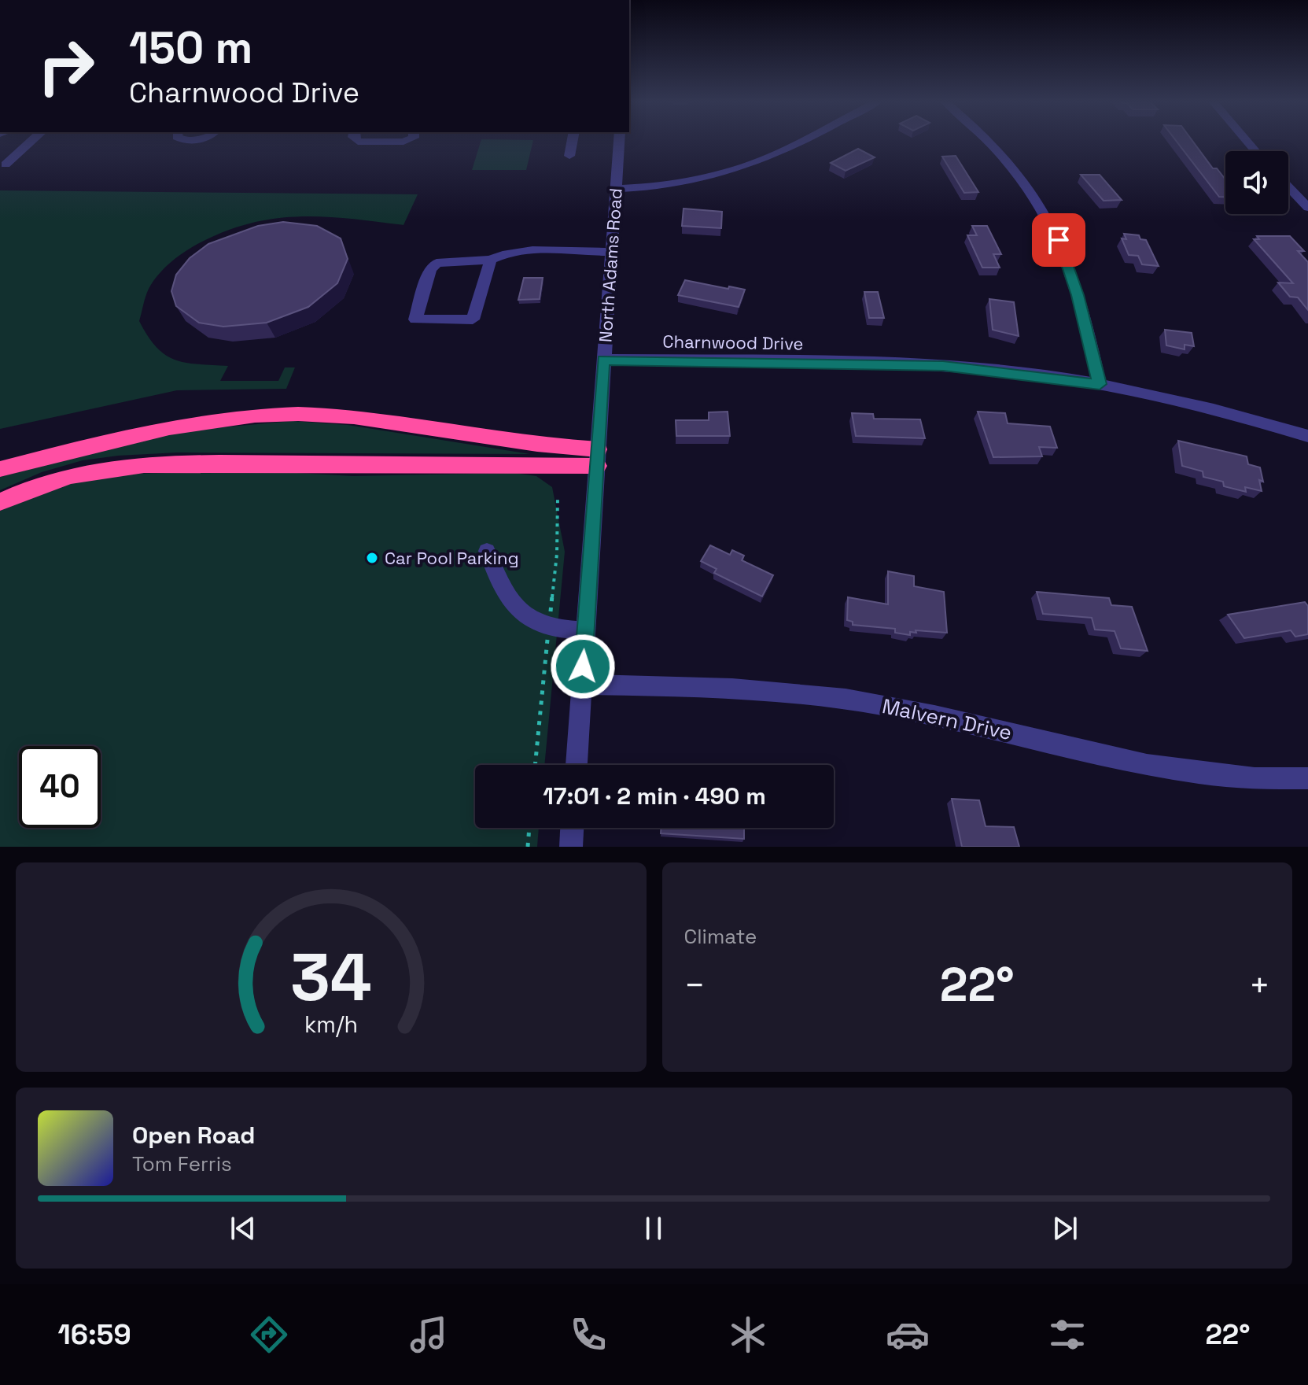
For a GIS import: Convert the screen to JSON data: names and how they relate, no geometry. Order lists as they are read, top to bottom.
{
  "streets": {
    "street": ["North Adams Road", "Charnwood Drive", "Malvern Drive"]
  },
  "crossings": [
    ["North Adams Road", "Charnwood Drive"],
    ["North Adams Road", "Malvern Drive"]
  ],
  "places": ["Car Pool Parking"],
  "page": {
    "turn": ["150 m", "Charnwood Drive"],
    "limit": "40",
    "trip": "17:01 · 2 min · 490 m",
    "tile": "Climate",
    "heat": ["−", "22°", "+"],
    "song": ["Open Road", "Tom Ferris"],
    "tabs": ["16:59", "22°"],
    "gauge": ["34", "km/h"]
  }
}
